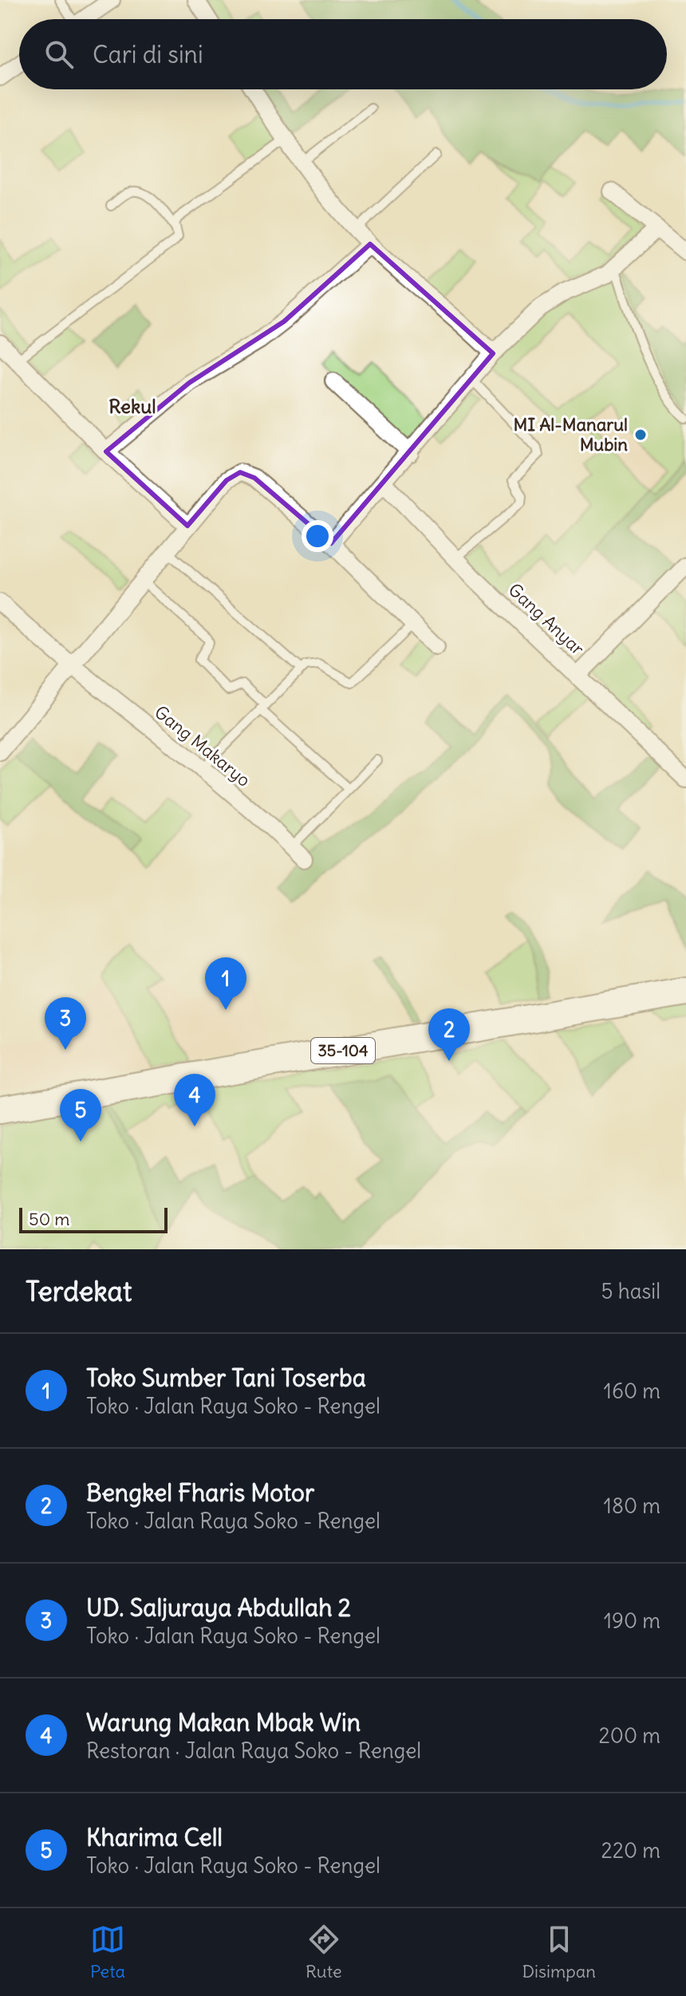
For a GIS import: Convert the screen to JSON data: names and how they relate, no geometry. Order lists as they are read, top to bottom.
{
  "streets": {
    "main road": ["35-104"],
    "street": ["Gang Anyar", "Gang Makaryo"]
  },
  "districts": ["Rekul"],
  "places": ["MI Al-Manarul Mubin"],
  "scale_bar": "50 m",
  "page": {
    "search": "Cari di sini",
    "pins": [
      "1",
      "3",
      "2",
      "4",
      "5"
    ],
    "scale": "50 m",
    "heading": ["Terdekat", "5 hasil"],
    "list": [
      {
        "mark": "1",
        "name": "Toko Sumber Tani Toserba",
        "note": "Toko · Jalan Raya Soko - Rengel",
        "value": "160 m"
      },
      {
        "mark": "2",
        "name": "Bengkel Fharis Motor",
        "note": "Toko · Jalan Raya Soko - Rengel",
        "value": "180 m"
      },
      {
        "mark": "3",
        "name": "UD. Saljuraya Abdullah 2",
        "note": "Toko · Jalan Raya Soko - Rengel",
        "value": "190 m"
      },
      {
        "mark": "4",
        "name": "Warung Makan Mbak Win",
        "note": "Restoran · Jalan Raya Soko - Rengel",
        "value": "200 m"
      },
      {
        "mark": "5",
        "name": "Kharima Cell",
        "note": "Toko · Jalan Raya Soko - Rengel",
        "value": "220 m"
      }
    ],
    "nav": ["Peta", "Rute", "Disimpan"]
  }
}
